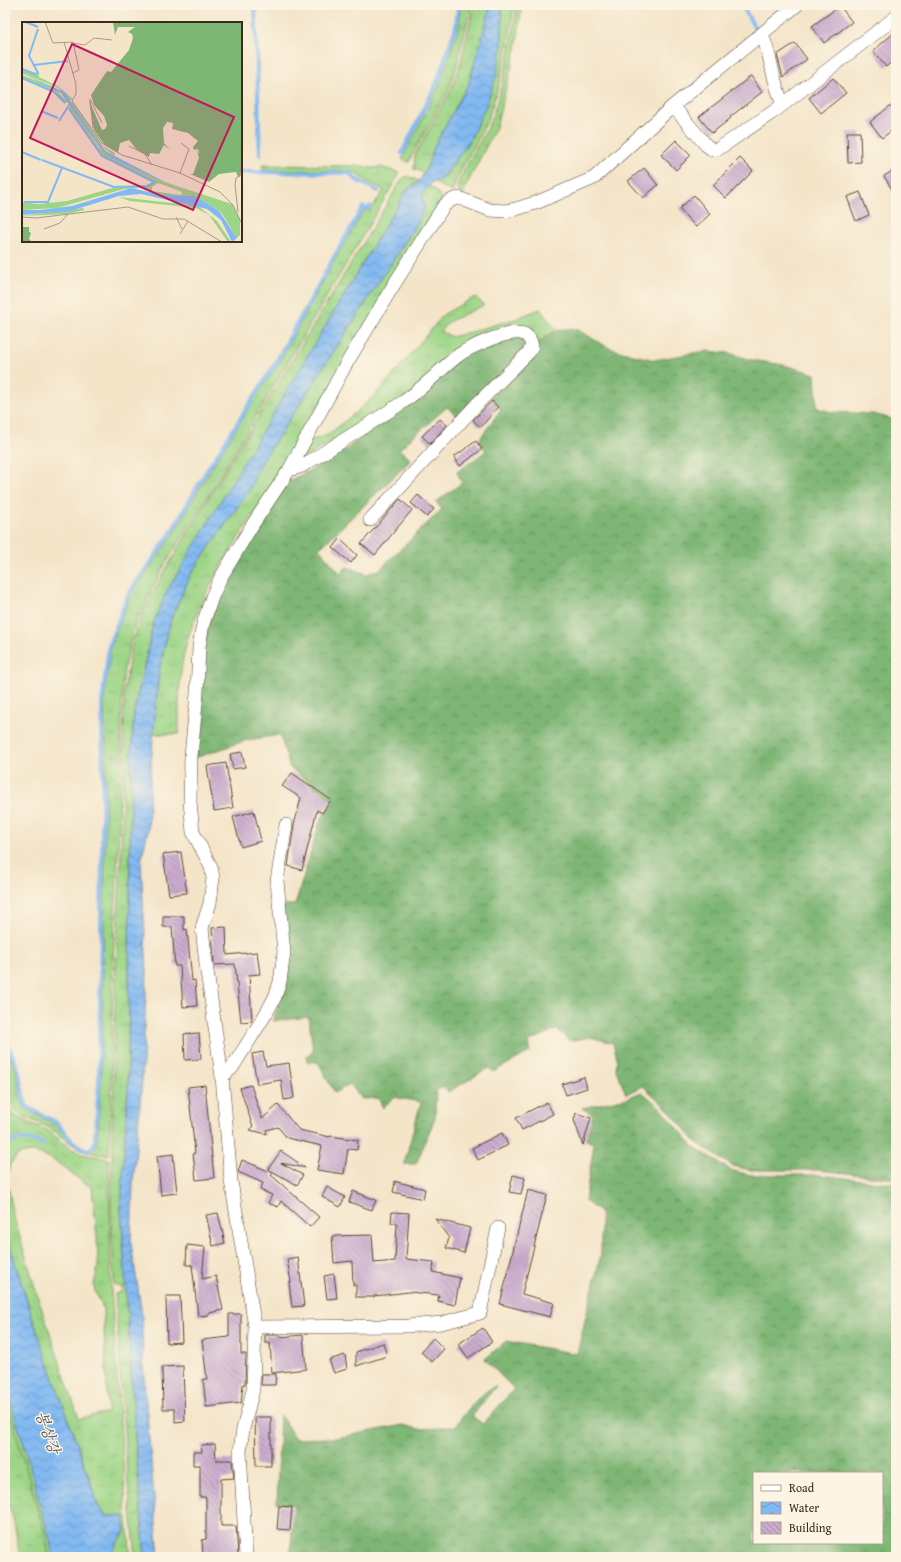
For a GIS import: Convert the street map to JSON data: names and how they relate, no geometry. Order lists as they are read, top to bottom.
{
  "water": ["봉상강"],
  "legend": ["Road", "Water", "Building"]
}
